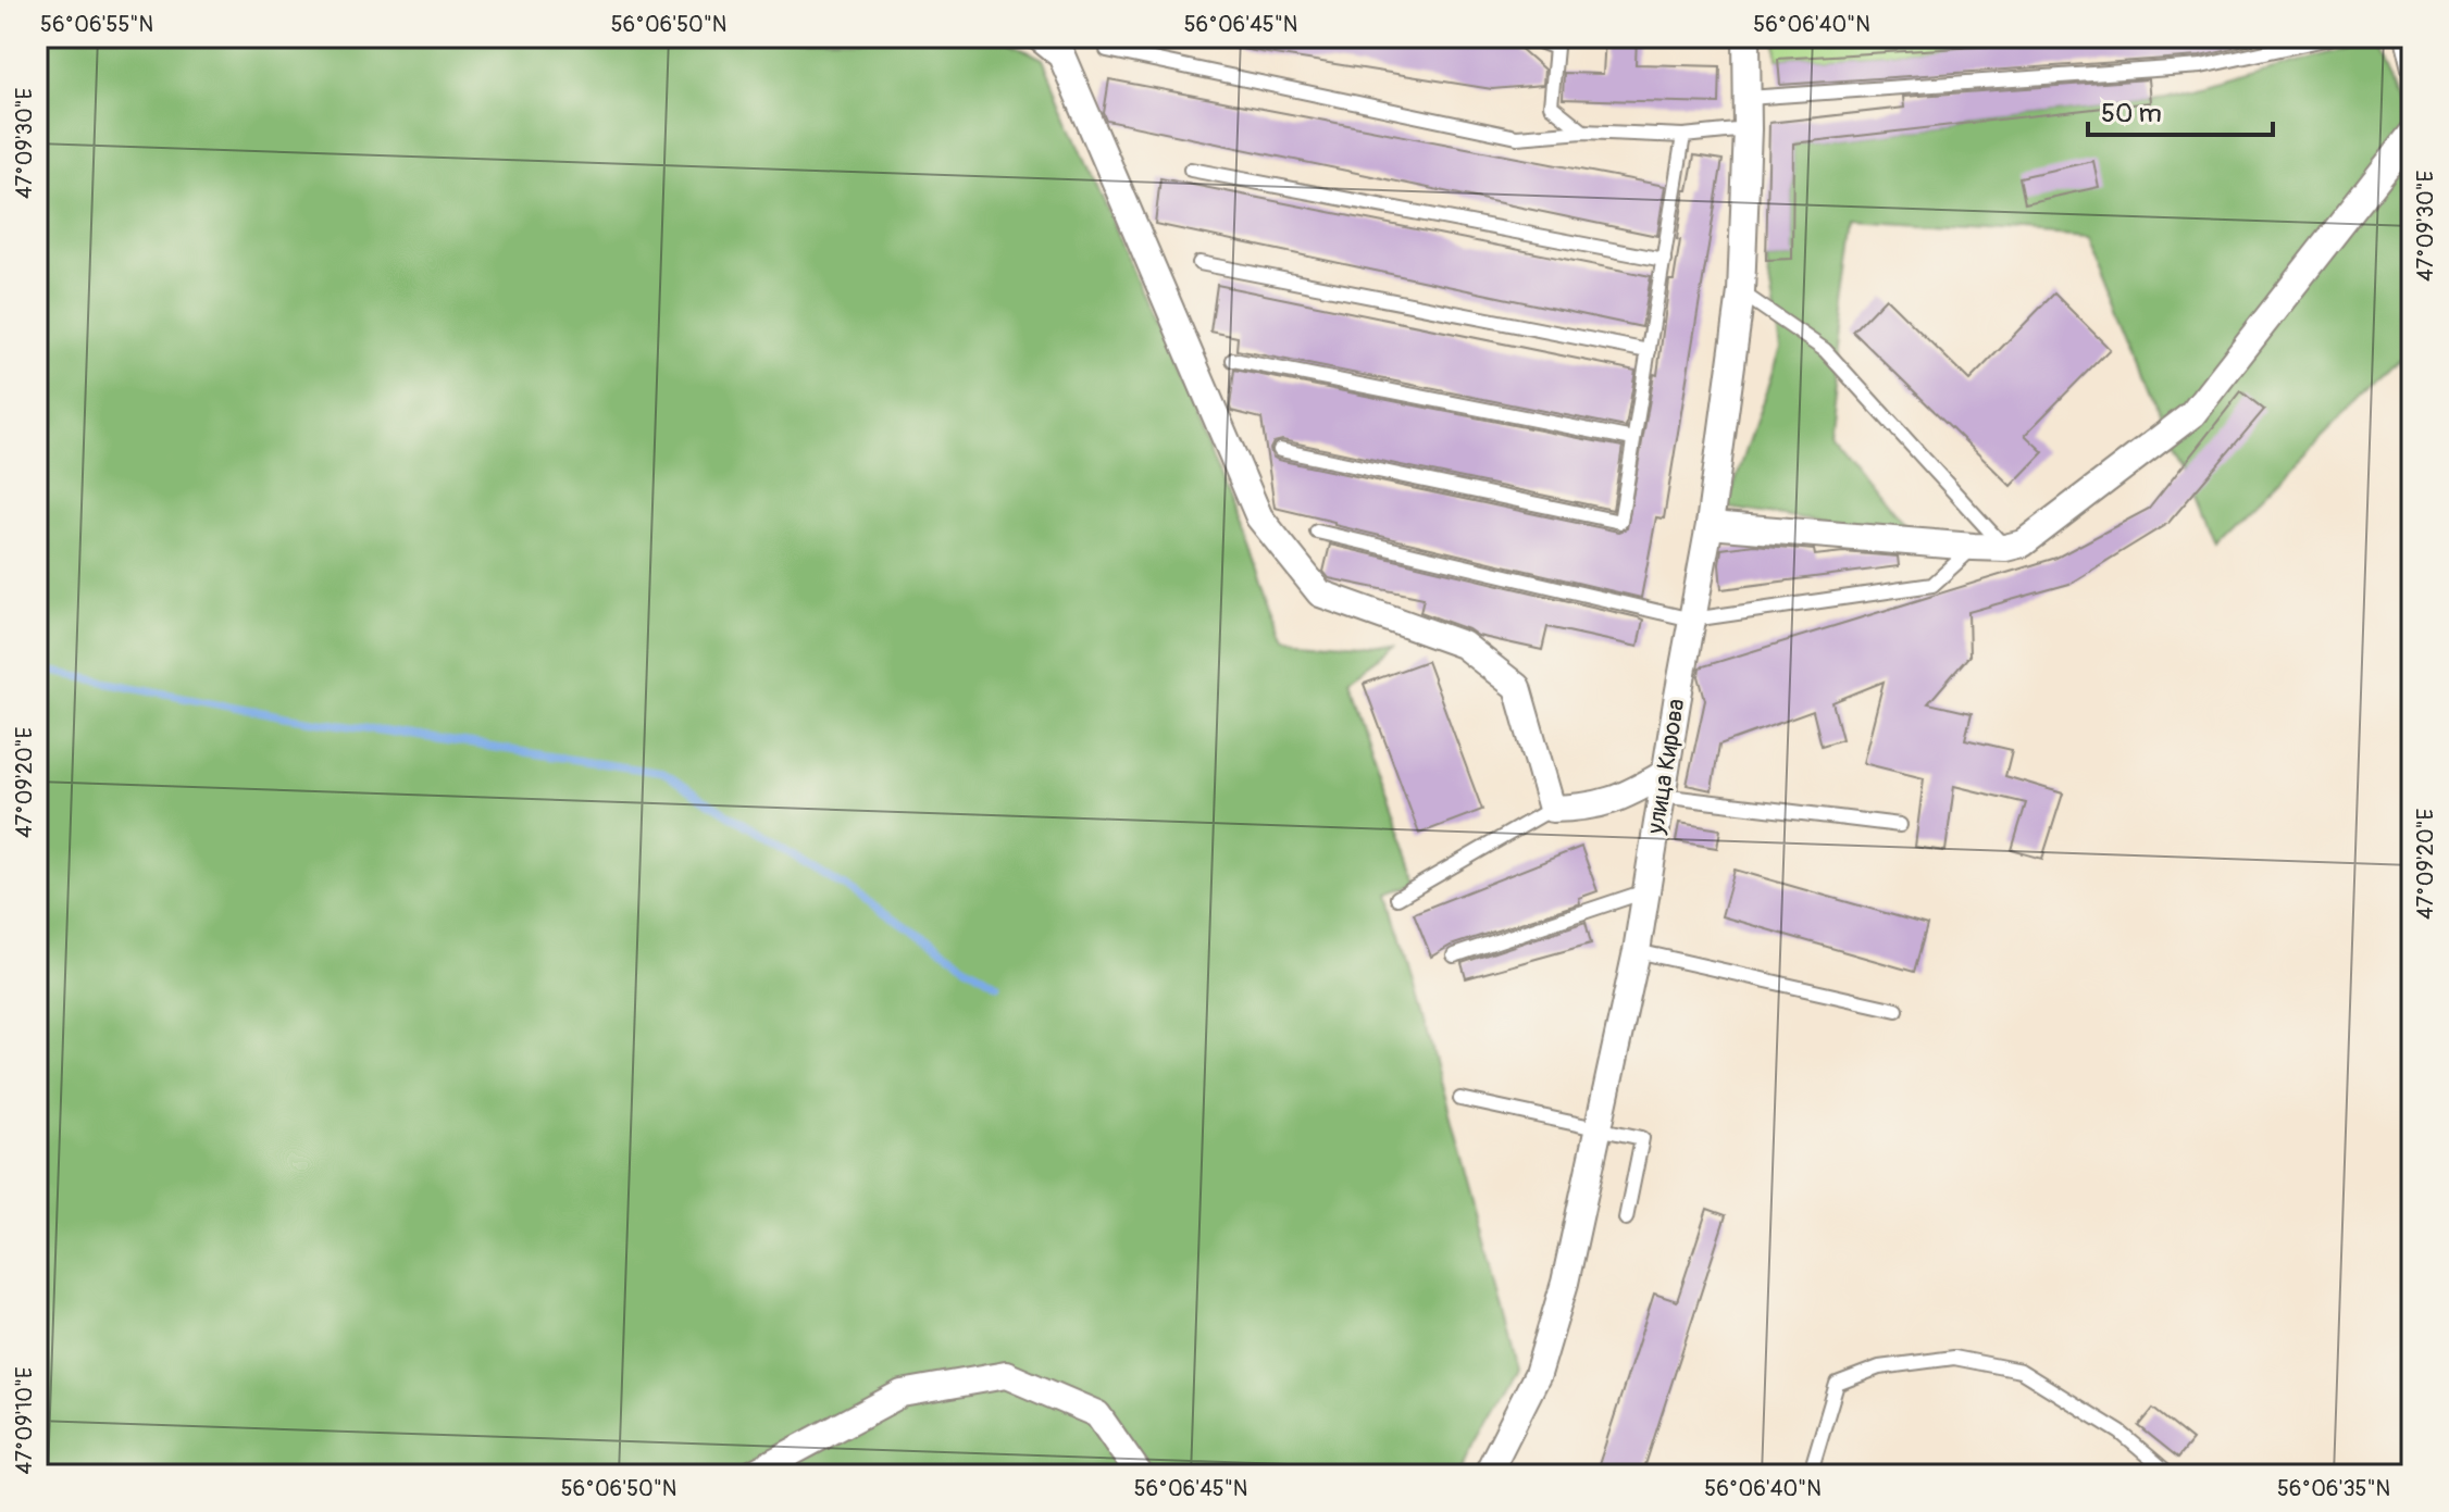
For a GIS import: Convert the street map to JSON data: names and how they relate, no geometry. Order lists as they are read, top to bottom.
{
  "streets": {
    "street": ["улица Кирова"]
  },
  "scale_bar": "50 m",
  "coordinates": [
    "56°06'55\"N",
    "56°06'50\"N",
    "56°06'45\"N",
    "56°06'40\"N",
    "47°09'30\"E",
    "47°09'20\"E",
    "47°09'10\"E",
    "56°06'35\"N"
  ]
}
